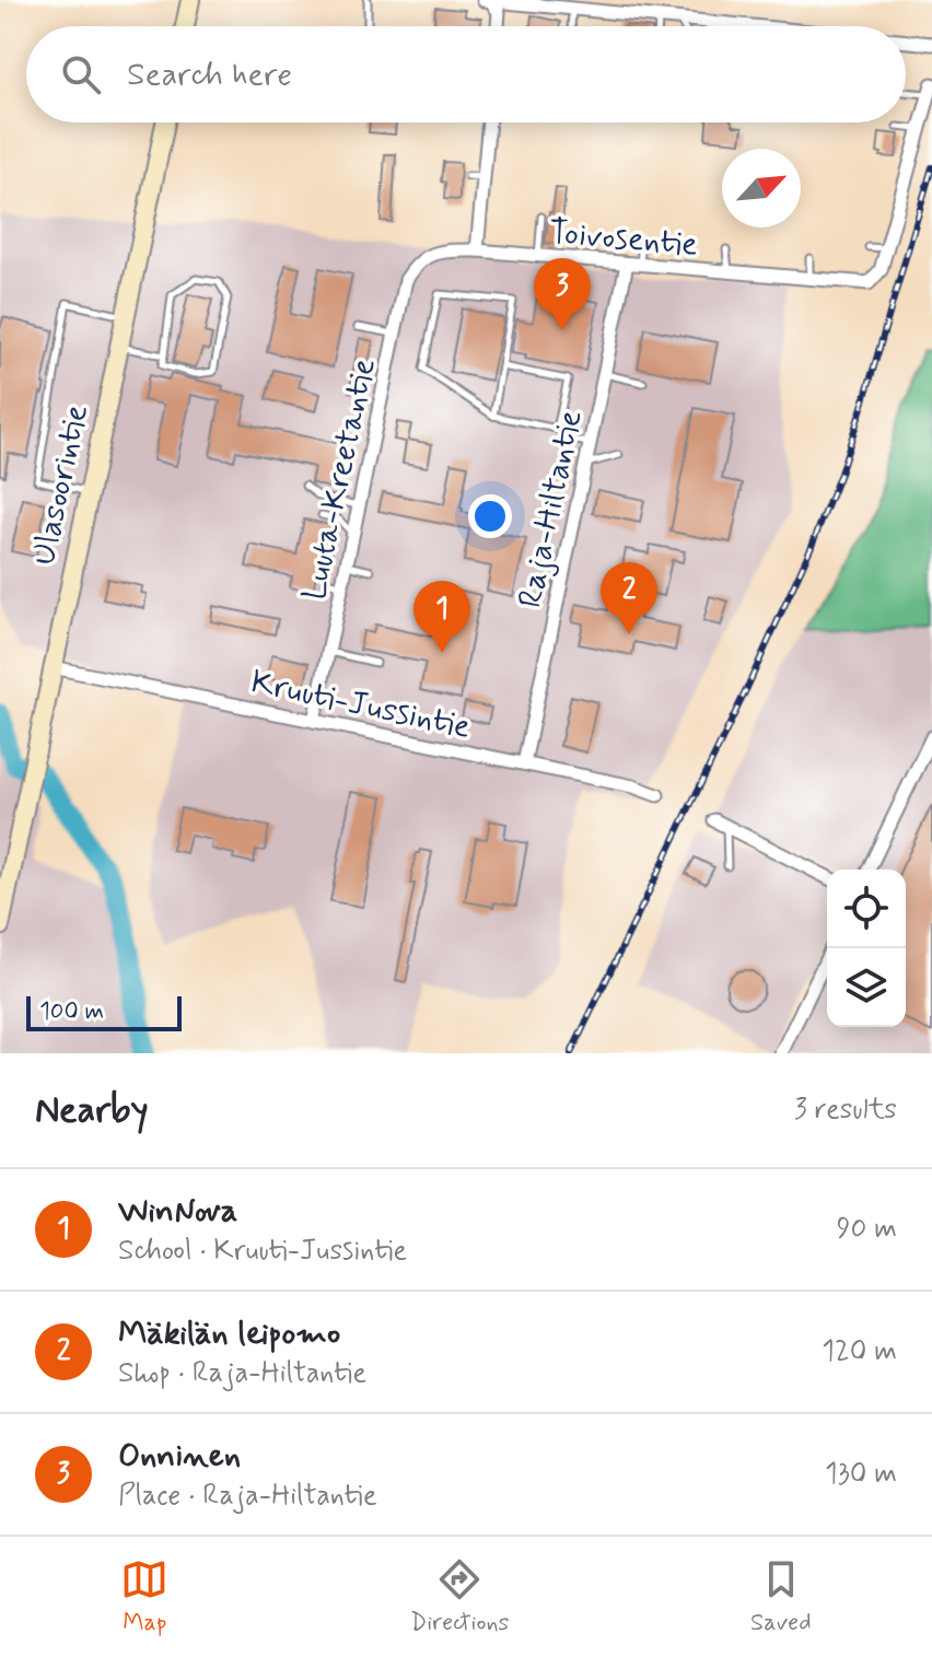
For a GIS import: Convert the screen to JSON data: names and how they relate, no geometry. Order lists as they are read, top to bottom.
{
  "streets": {
    "street": [
      "Toivosentie",
      "Luuta-Kreetantie",
      "Ulasoorintie",
      "Raja-Hiltantie",
      "Kruuti-Jussintie"
    ]
  },
  "crossings": [
    ["Toivosentie", "Luuta-Kreetantie"],
    ["Toivosentie", "Raja-Hiltantie"],
    ["Luuta-Kreetantie", "Kruuti-Jussintie"],
    ["Ulasoorintie", "Kruuti-Jussintie"],
    ["Raja-Hiltantie", "Kruuti-Jussintie"]
  ],
  "scale_bar": "100 m",
  "north": "top right",
  "page": {
    "search": "Search here",
    "pins": ["3", "2", "1"],
    "scale": "100 m",
    "heading": ["Nearby", "3 results"],
    "list": [
      {
        "mark": "1",
        "name": "WinNova",
        "note": "School · Kruuti-Jussintie",
        "value": "90 m"
      },
      {
        "mark": "2",
        "name": "Mäkilän leipomo",
        "note": "Shop · Raja-Hiltantie",
        "value": "120 m"
      },
      {
        "mark": "3",
        "name": "Onninen",
        "note": "Place · Raja-Hiltantie",
        "value": "130 m"
      }
    ],
    "nav": ["Map", "Directions", "Saved"]
  }
}
